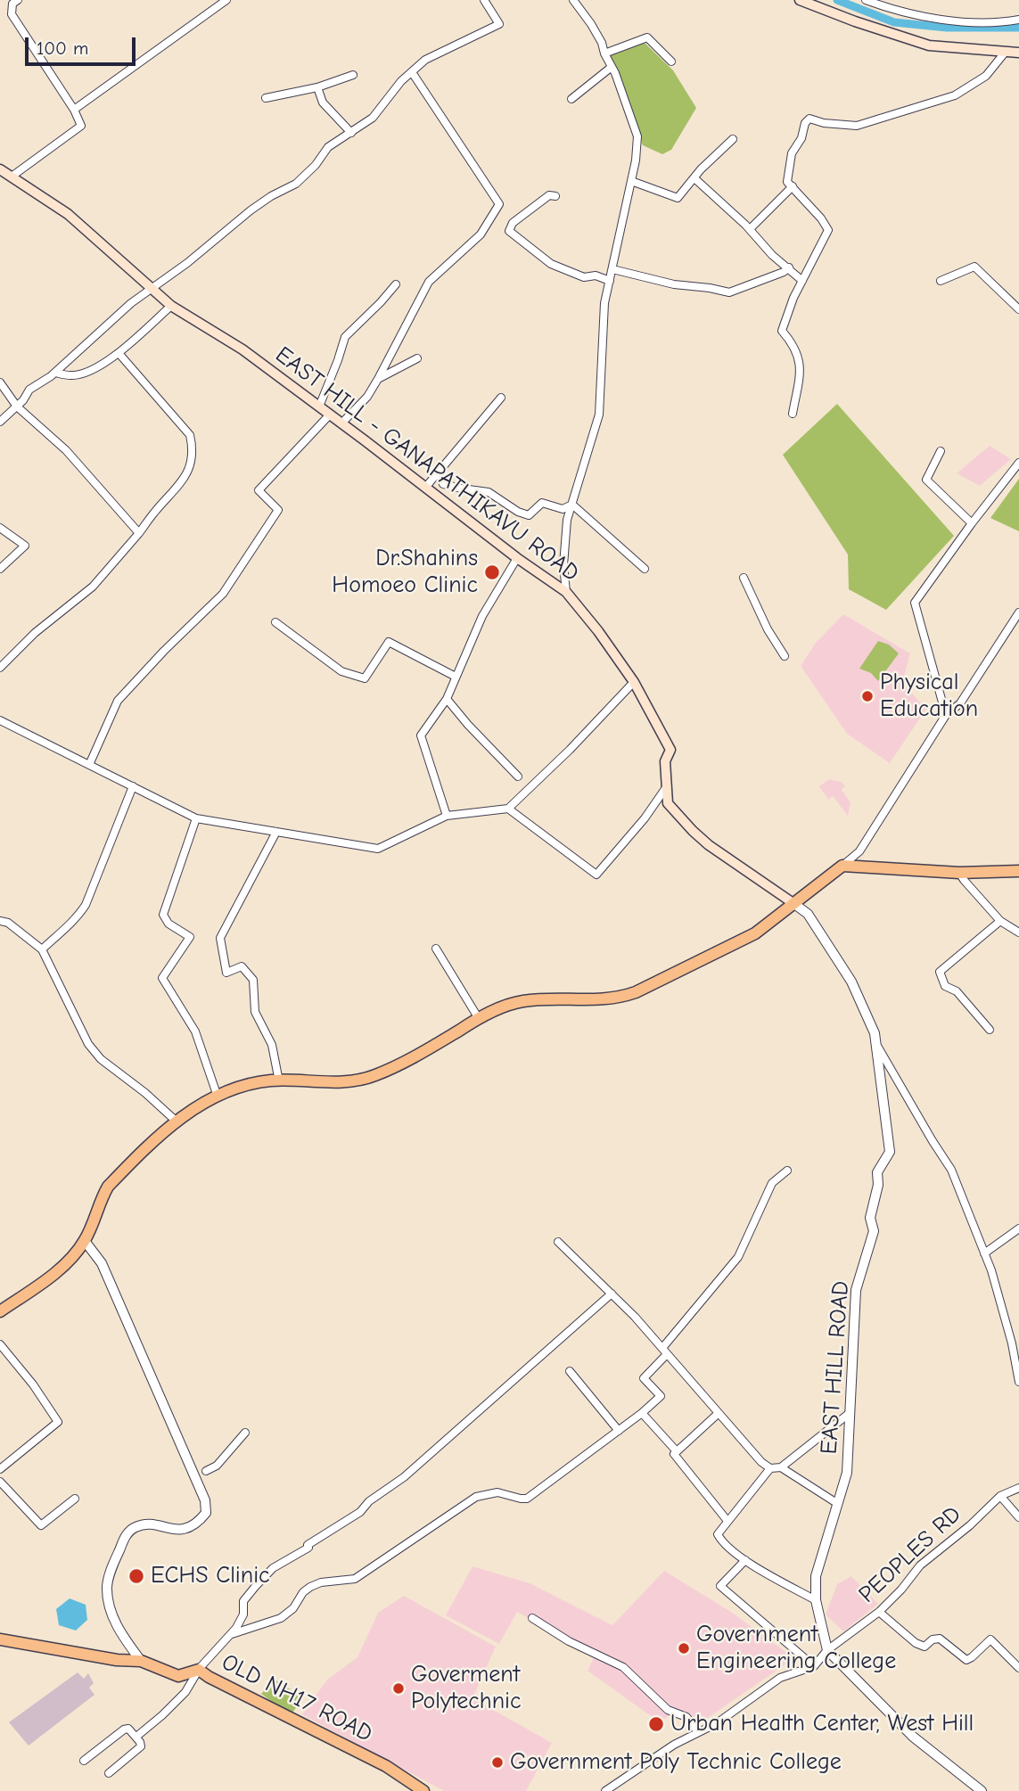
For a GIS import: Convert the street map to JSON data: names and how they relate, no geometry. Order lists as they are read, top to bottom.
{
  "streets": {
    "main road": ["EAST HILL - GANAPATHIKAVU ROAD", "OLD NH17 ROAD"],
    "street": ["EAST HILL ROAD", "PEOPLES RD"]
  },
  "crossings": [
    ["EAST HILL - GANAPATHIKAVU ROAD", "EAST HILL ROAD"],
    ["EAST HILL ROAD", "PEOPLES RD"]
  ],
  "places": [
    "Dr.Shahins Homoeo Clinic",
    "Physical Education",
    "ECHS Clinic",
    "Government Engineering College",
    "Goverment Polytechnic",
    "Urban Health Center, West Hill",
    "Government Poly Technic College"
  ],
  "scale_bar": "100 m"
}
